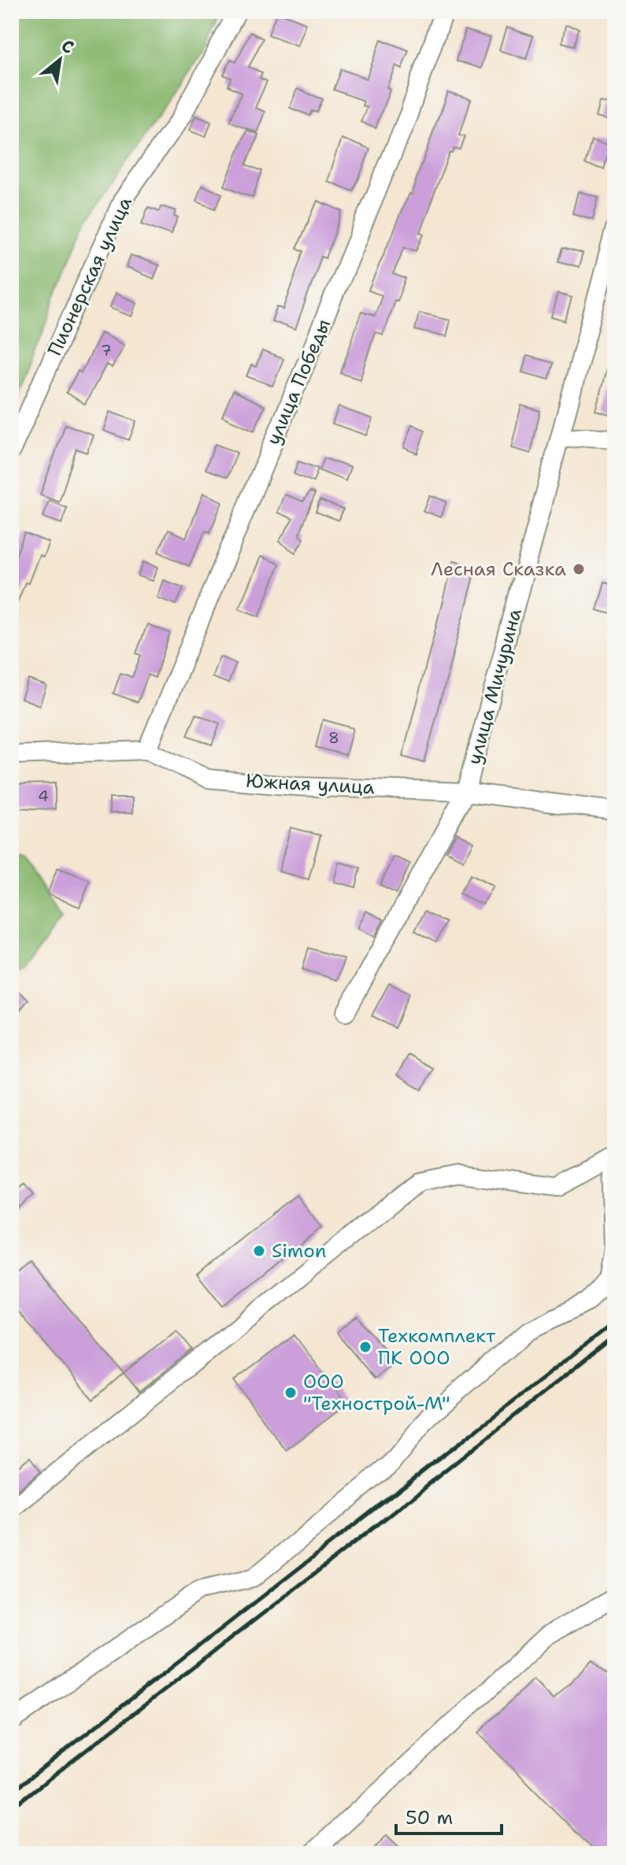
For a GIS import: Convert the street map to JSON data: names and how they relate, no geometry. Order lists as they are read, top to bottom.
{
  "streets": {
    "street": [
      "Пионерская улица",
      "улица Победы",
      "улица Мичурина",
      "Южная улица"
    ]
  },
  "crossings": [
    ["улица Победы", "Южная улица"],
    ["улица Мичурина", "Южная улица"]
  ],
  "places": [
    "Лесная Сказка",
    "Simon",
    "Техкомплект ПК ООО",
    "ООО \"Технострой-М\""
  ],
  "house_numbers": ["7", "8", "4"],
  "scale_bar": "50 m",
  "north": "top right"
}
